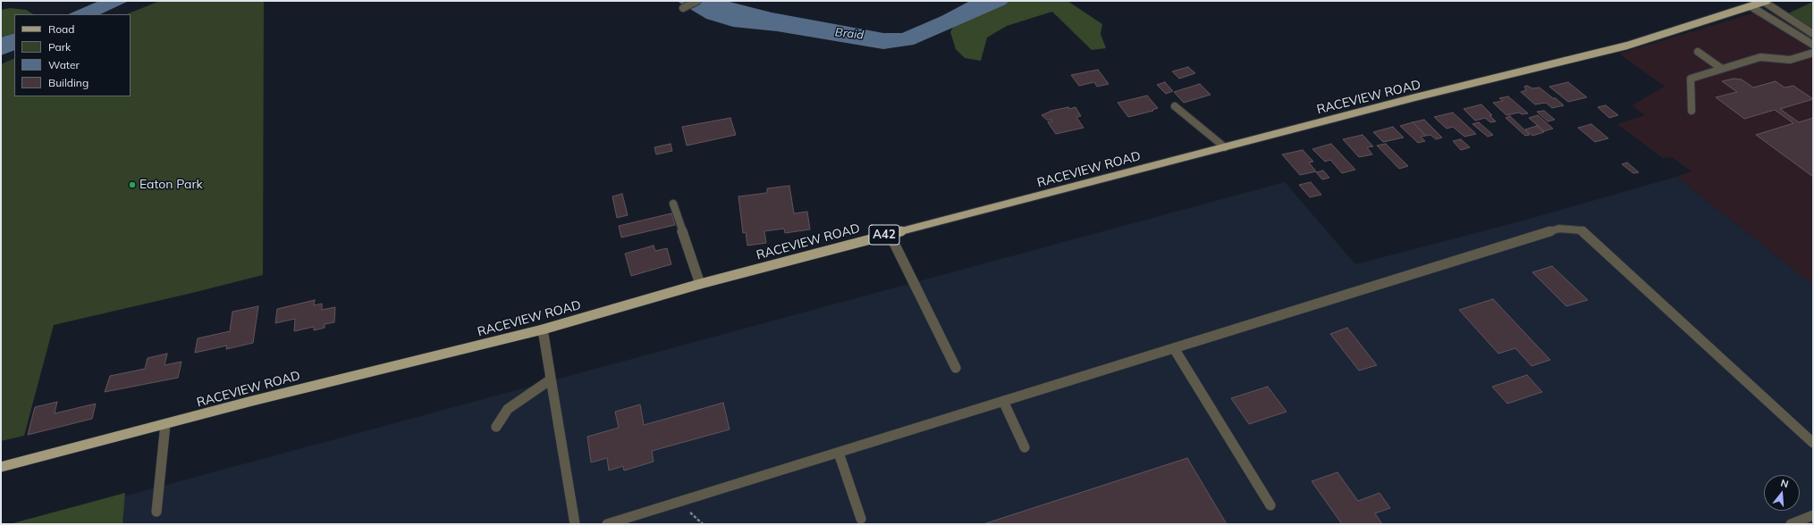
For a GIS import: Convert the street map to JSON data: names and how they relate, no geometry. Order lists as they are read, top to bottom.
{
  "streets": {
    "main road": ["RACEVIEW ROAD", "A42"]
  },
  "water": ["Braid"],
  "places": ["Eaton Park"],
  "legend": [
    "Road",
    "Park",
    "Water",
    "Building"
  ],
  "north": "top"
}
